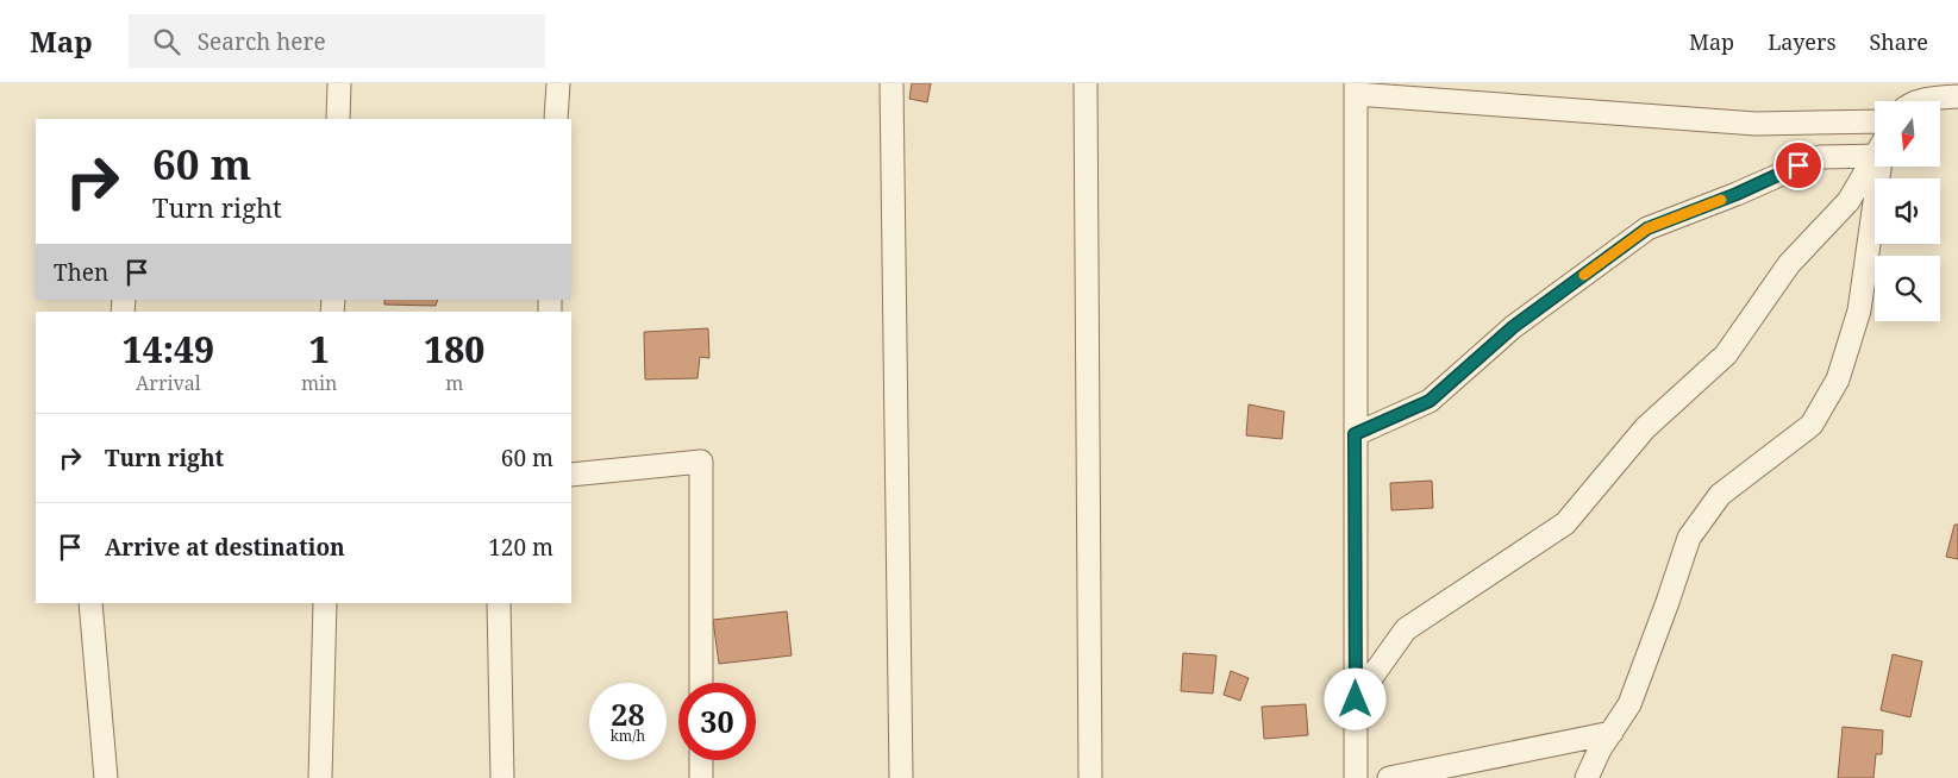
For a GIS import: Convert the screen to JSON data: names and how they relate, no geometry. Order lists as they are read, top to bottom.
{
  "north": "bottom",
  "page": {
    "header": "Map",
    "search": "Search here",
    "nav": ["Map", "Layers", "Share"],
    "turn": ["60 m", "Turn right"],
    "then": "Then",
    "eta": [
      "14:49",
      "Arrival",
      "1",
      "min",
      "180",
      "m"
    ],
    "list": [
      {
        "name": "Turn right",
        "value": "60 m"
      },
      {
        "name": "Arrive at destination",
        "value": "120 m"
      }
    ],
    "speed": "28 km/h",
    "limit": "30"
  }
}
